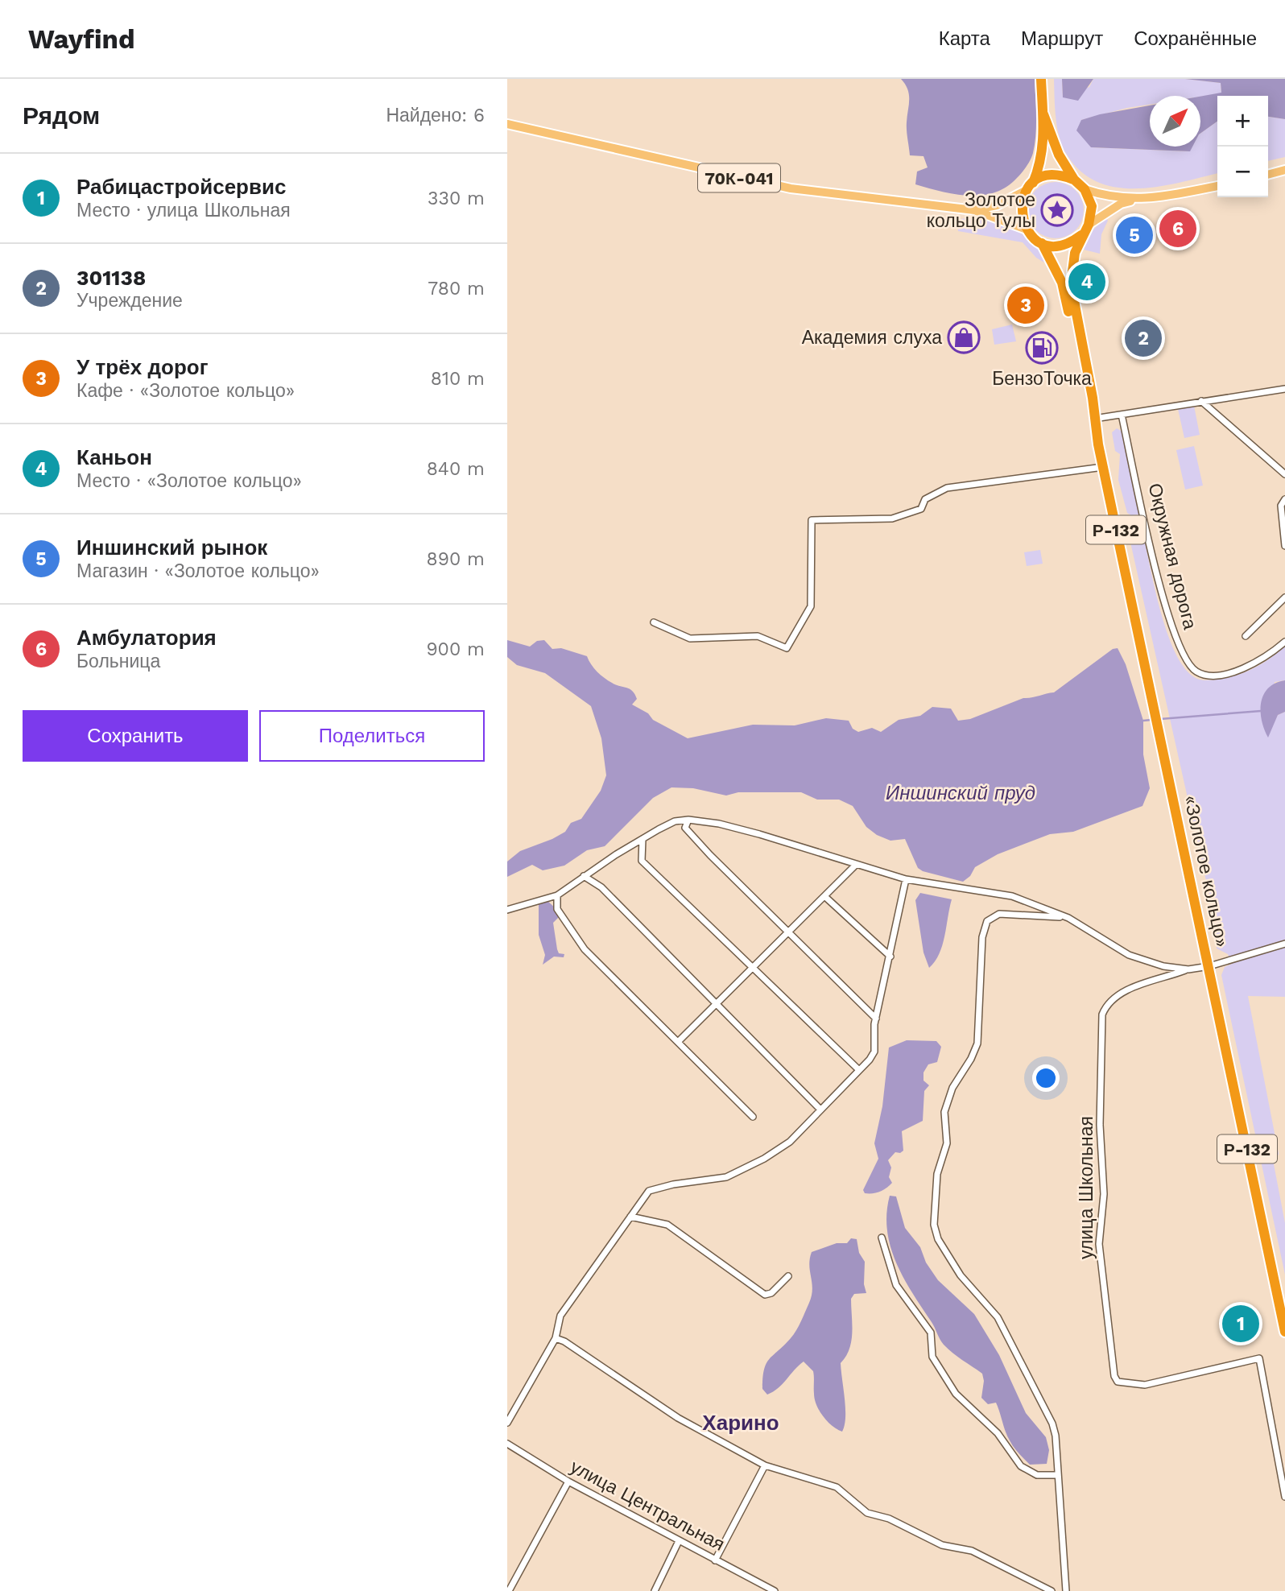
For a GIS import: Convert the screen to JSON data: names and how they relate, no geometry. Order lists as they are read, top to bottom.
{
  "streets": {
    "highway": ["Р-132", "«Золотое кольцо»"],
    "main road": ["70К-041"],
    "street": ["Окружная дорога", "улица Школьная", "улица Центральная"]
  },
  "crossings": [
    ["70К-041", "Р-132"],
    ["70К-041", "«Золотое кольцо»"],
    ["Р-132", "«Золотое кольцо»"]
  ],
  "districts": ["Харино"],
  "water": ["Иншинский пруд"],
  "places": {
    "place": ["Золотое кольцо Тулы"],
    "shop": ["Академия слуха"],
    "fuel station": ["БензоТочка"]
  },
  "north": "top right",
  "page": {
    "header": "Wayfind",
    "nav": ["Карта", "Маршрут", "Сохранённые"],
    "heading": ["Рядом", "Найдено: 6"],
    "map_buttons": ["+", "−"],
    "list": [
      {
        "mark": "1",
        "name": "Рабицастройсервис",
        "note": "Место · улица Школьная",
        "value": "330 m"
      },
      {
        "mark": "2",
        "name": "301138",
        "note": "Учреждение",
        "value": "780 m"
      },
      {
        "mark": "3",
        "name": "У трёх дорог",
        "note": "Кафе · «Золотое кольцо»",
        "value": "810 m"
      },
      {
        "mark": "4",
        "name": "Каньон",
        "note": "Место · «Золотое кольцо»",
        "value": "840 m"
      },
      {
        "mark": "5",
        "name": "Иншинский рынок",
        "note": "Магазин · «Золотое кольцо»",
        "value": "890 m"
      },
      {
        "mark": "6",
        "name": "Амбулатория",
        "note": "Больница",
        "value": "900 m"
      }
    ],
    "pins": [
      "6",
      "5",
      "4",
      "3",
      "2",
      "1"
    ],
    "buttons": ["Сохранить", "Поделиться"]
  }
}
